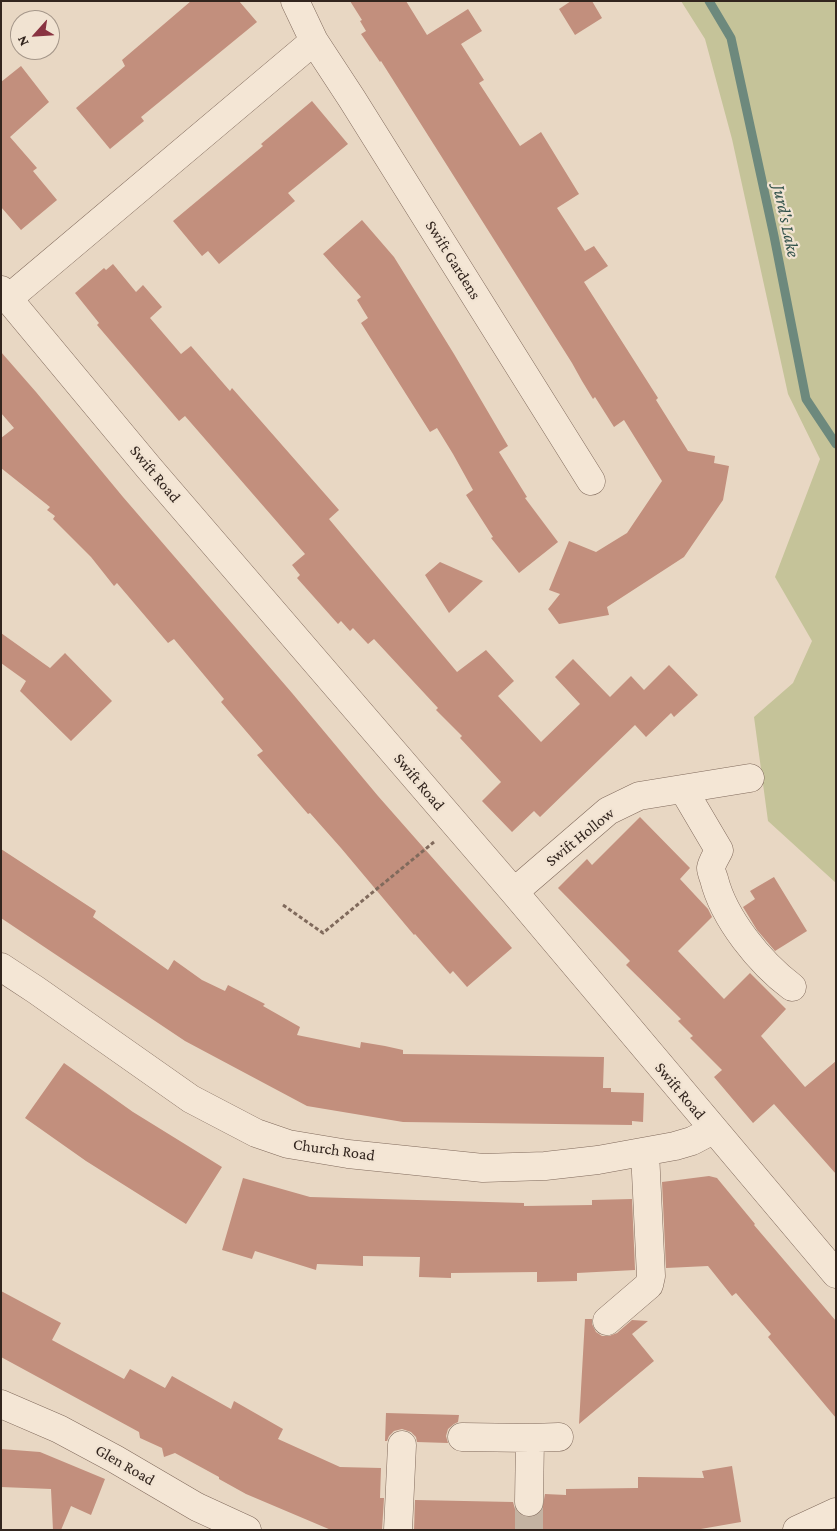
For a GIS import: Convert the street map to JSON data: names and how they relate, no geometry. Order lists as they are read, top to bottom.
{
  "streets": {
    "street": [
      "Swift Gardens",
      "Swift Road",
      "Swift Hollow",
      "Church Road",
      "Glen Road"
    ]
  },
  "crossings": [
    ["Swift Road", "Swift Hollow"],
    ["Swift Road", "Church Road"]
  ],
  "water": ["Jurd's Lake"],
  "north": "bottom left"
}
